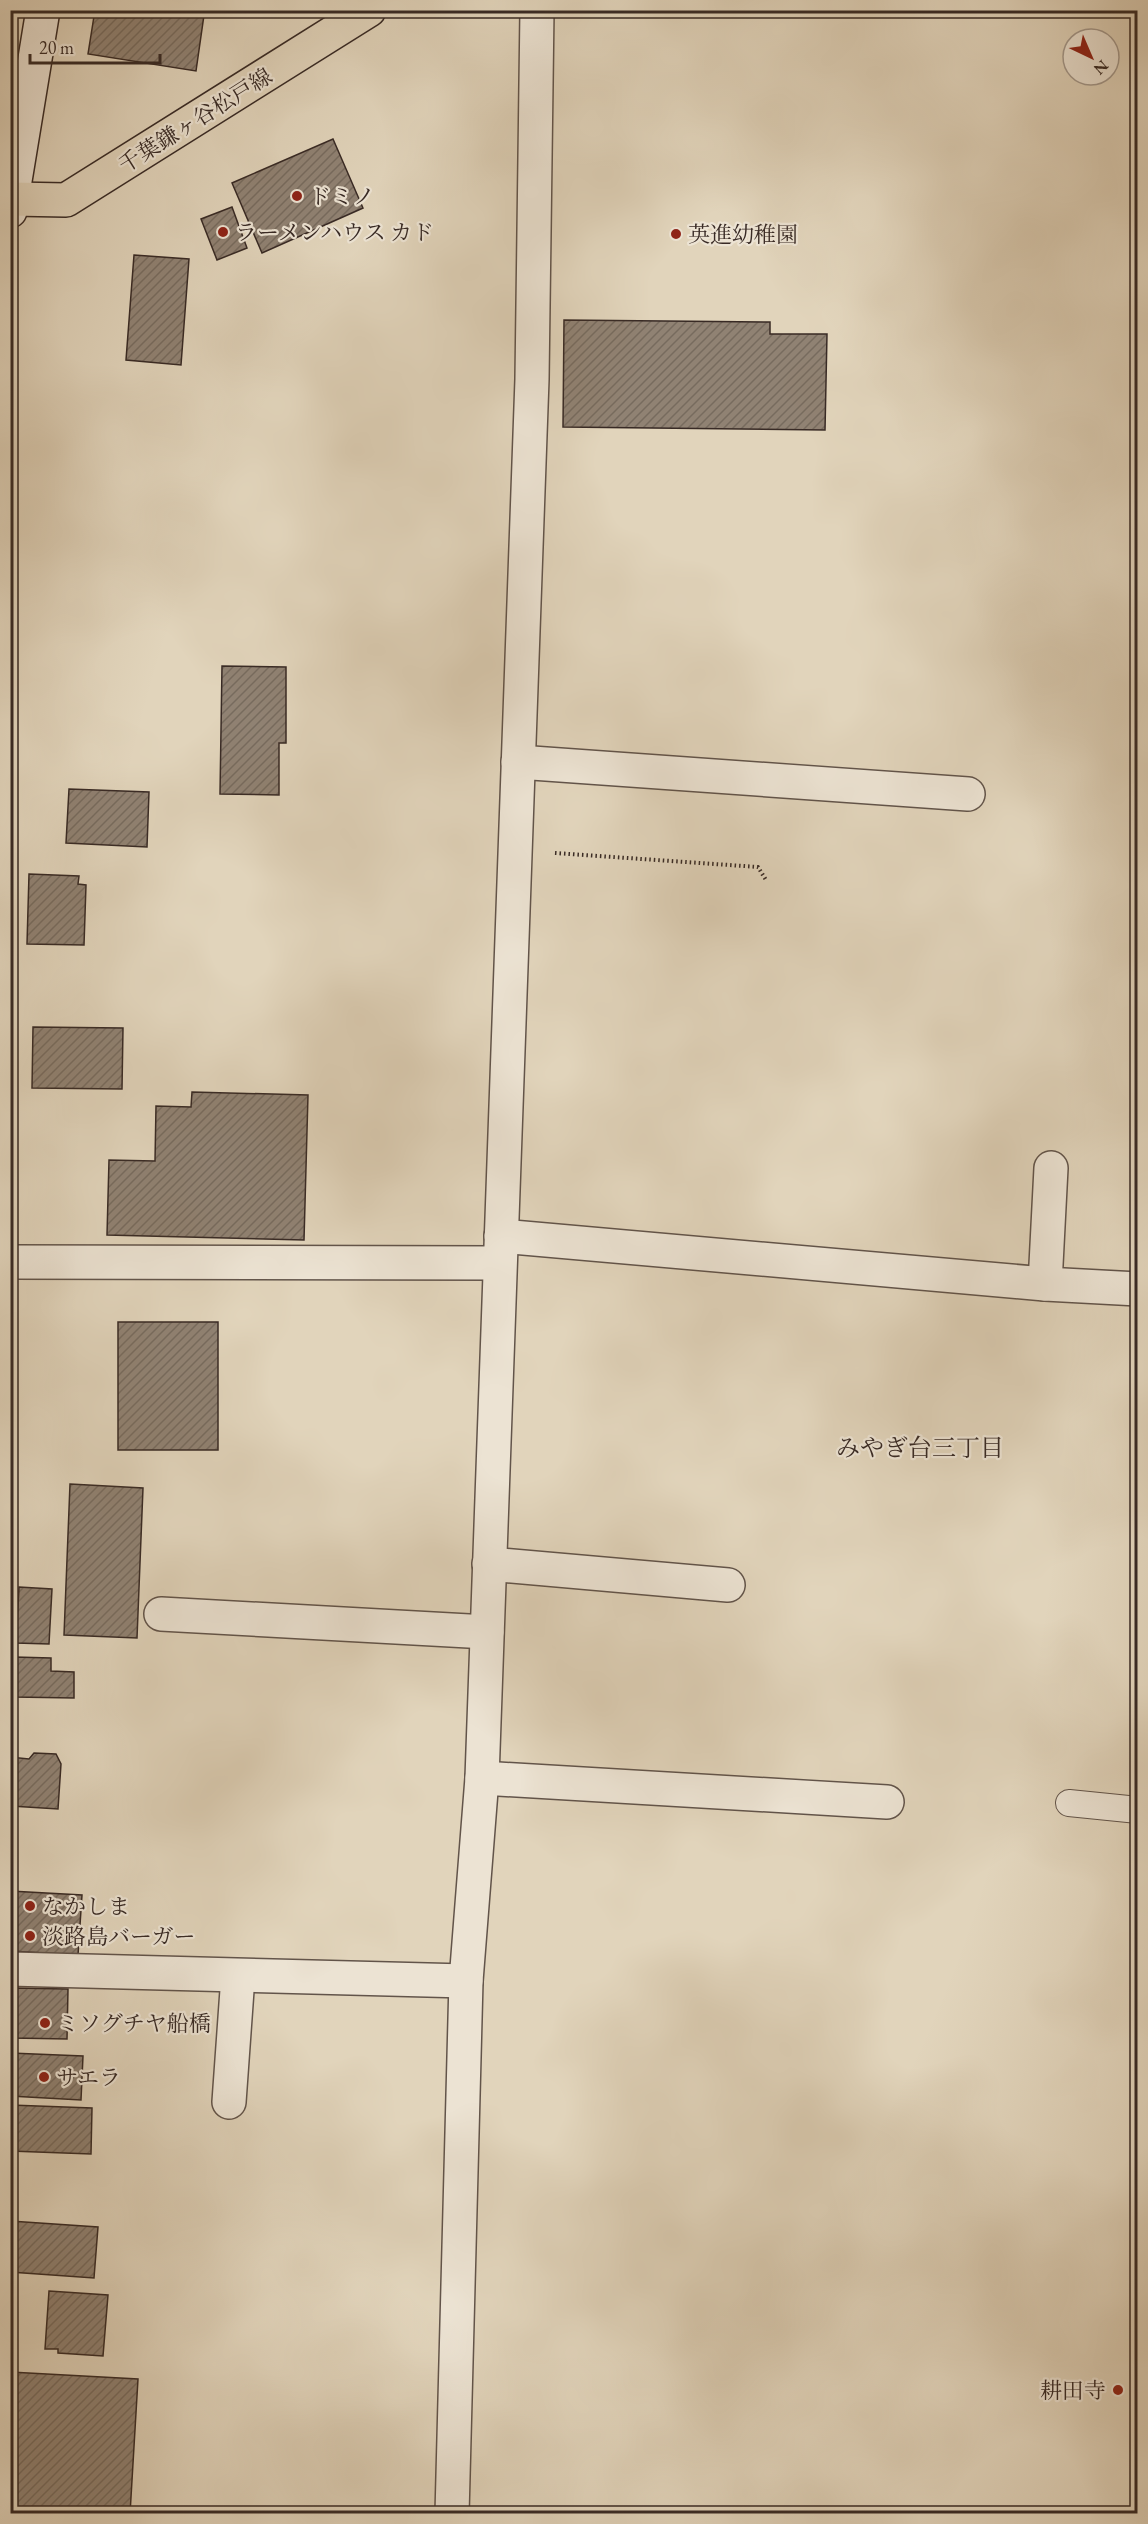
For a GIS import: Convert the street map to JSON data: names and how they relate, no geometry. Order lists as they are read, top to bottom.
{
  "streets": {
    "main road": ["千葉鎌ヶ谷松戸線"]
  },
  "districts": ["みやぎ台三丁目"],
  "places": [
    "ドミノ",
    "ラーメンハウス カド",
    "英進幼稚園",
    "なかしま",
    "淡路島バーガー",
    "ミソグチヤ船橋",
    "サエラ",
    "耕田寺"
  ],
  "scale_bar": "20 m",
  "north": "bottom right"
}
